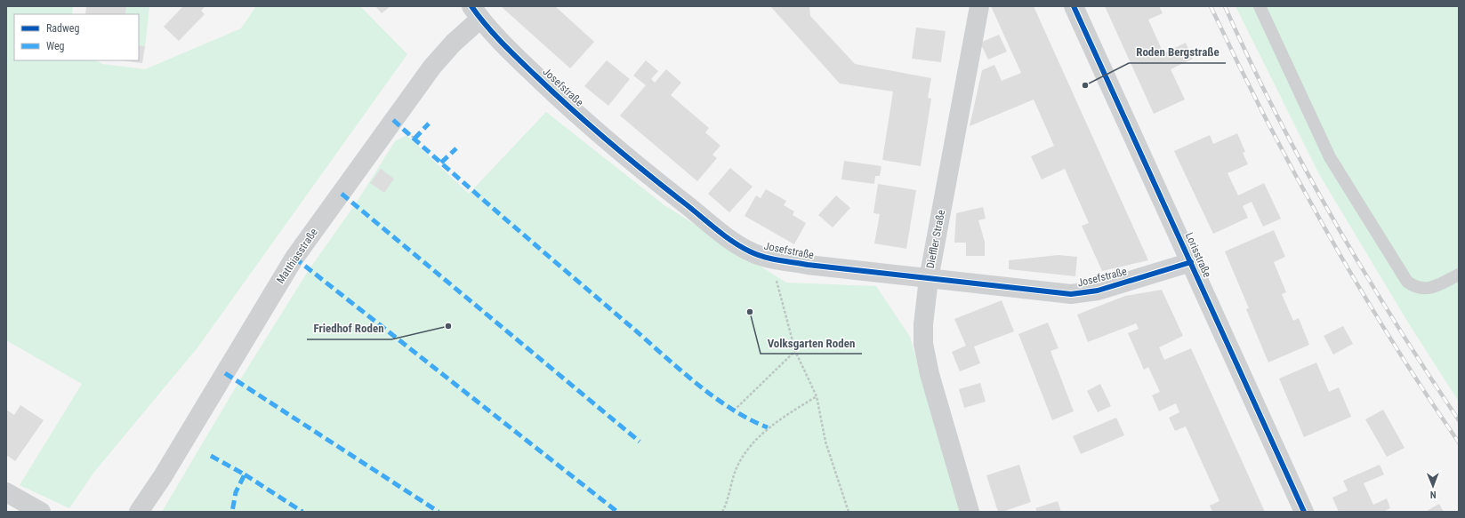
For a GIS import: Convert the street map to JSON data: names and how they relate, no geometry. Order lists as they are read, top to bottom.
{
  "streets": {
    "street": [
      "Josefstraße",
      "Dieffler Straße",
      "Lorisstraße",
      "Matthiasstraße"
    ]
  },
  "crossings": [
    ["Josefstraße", "Dieffler Straße"],
    ["Josefstraße", "Lorisstraße"],
    ["Josefstraße", "Matthiasstraße"]
  ],
  "places": ["Roden Bergstraße", "Volksgarten Roden", "Friedhof Roden"],
  "legend": ["Radweg", "Weg"],
  "north": "bottom"
}
